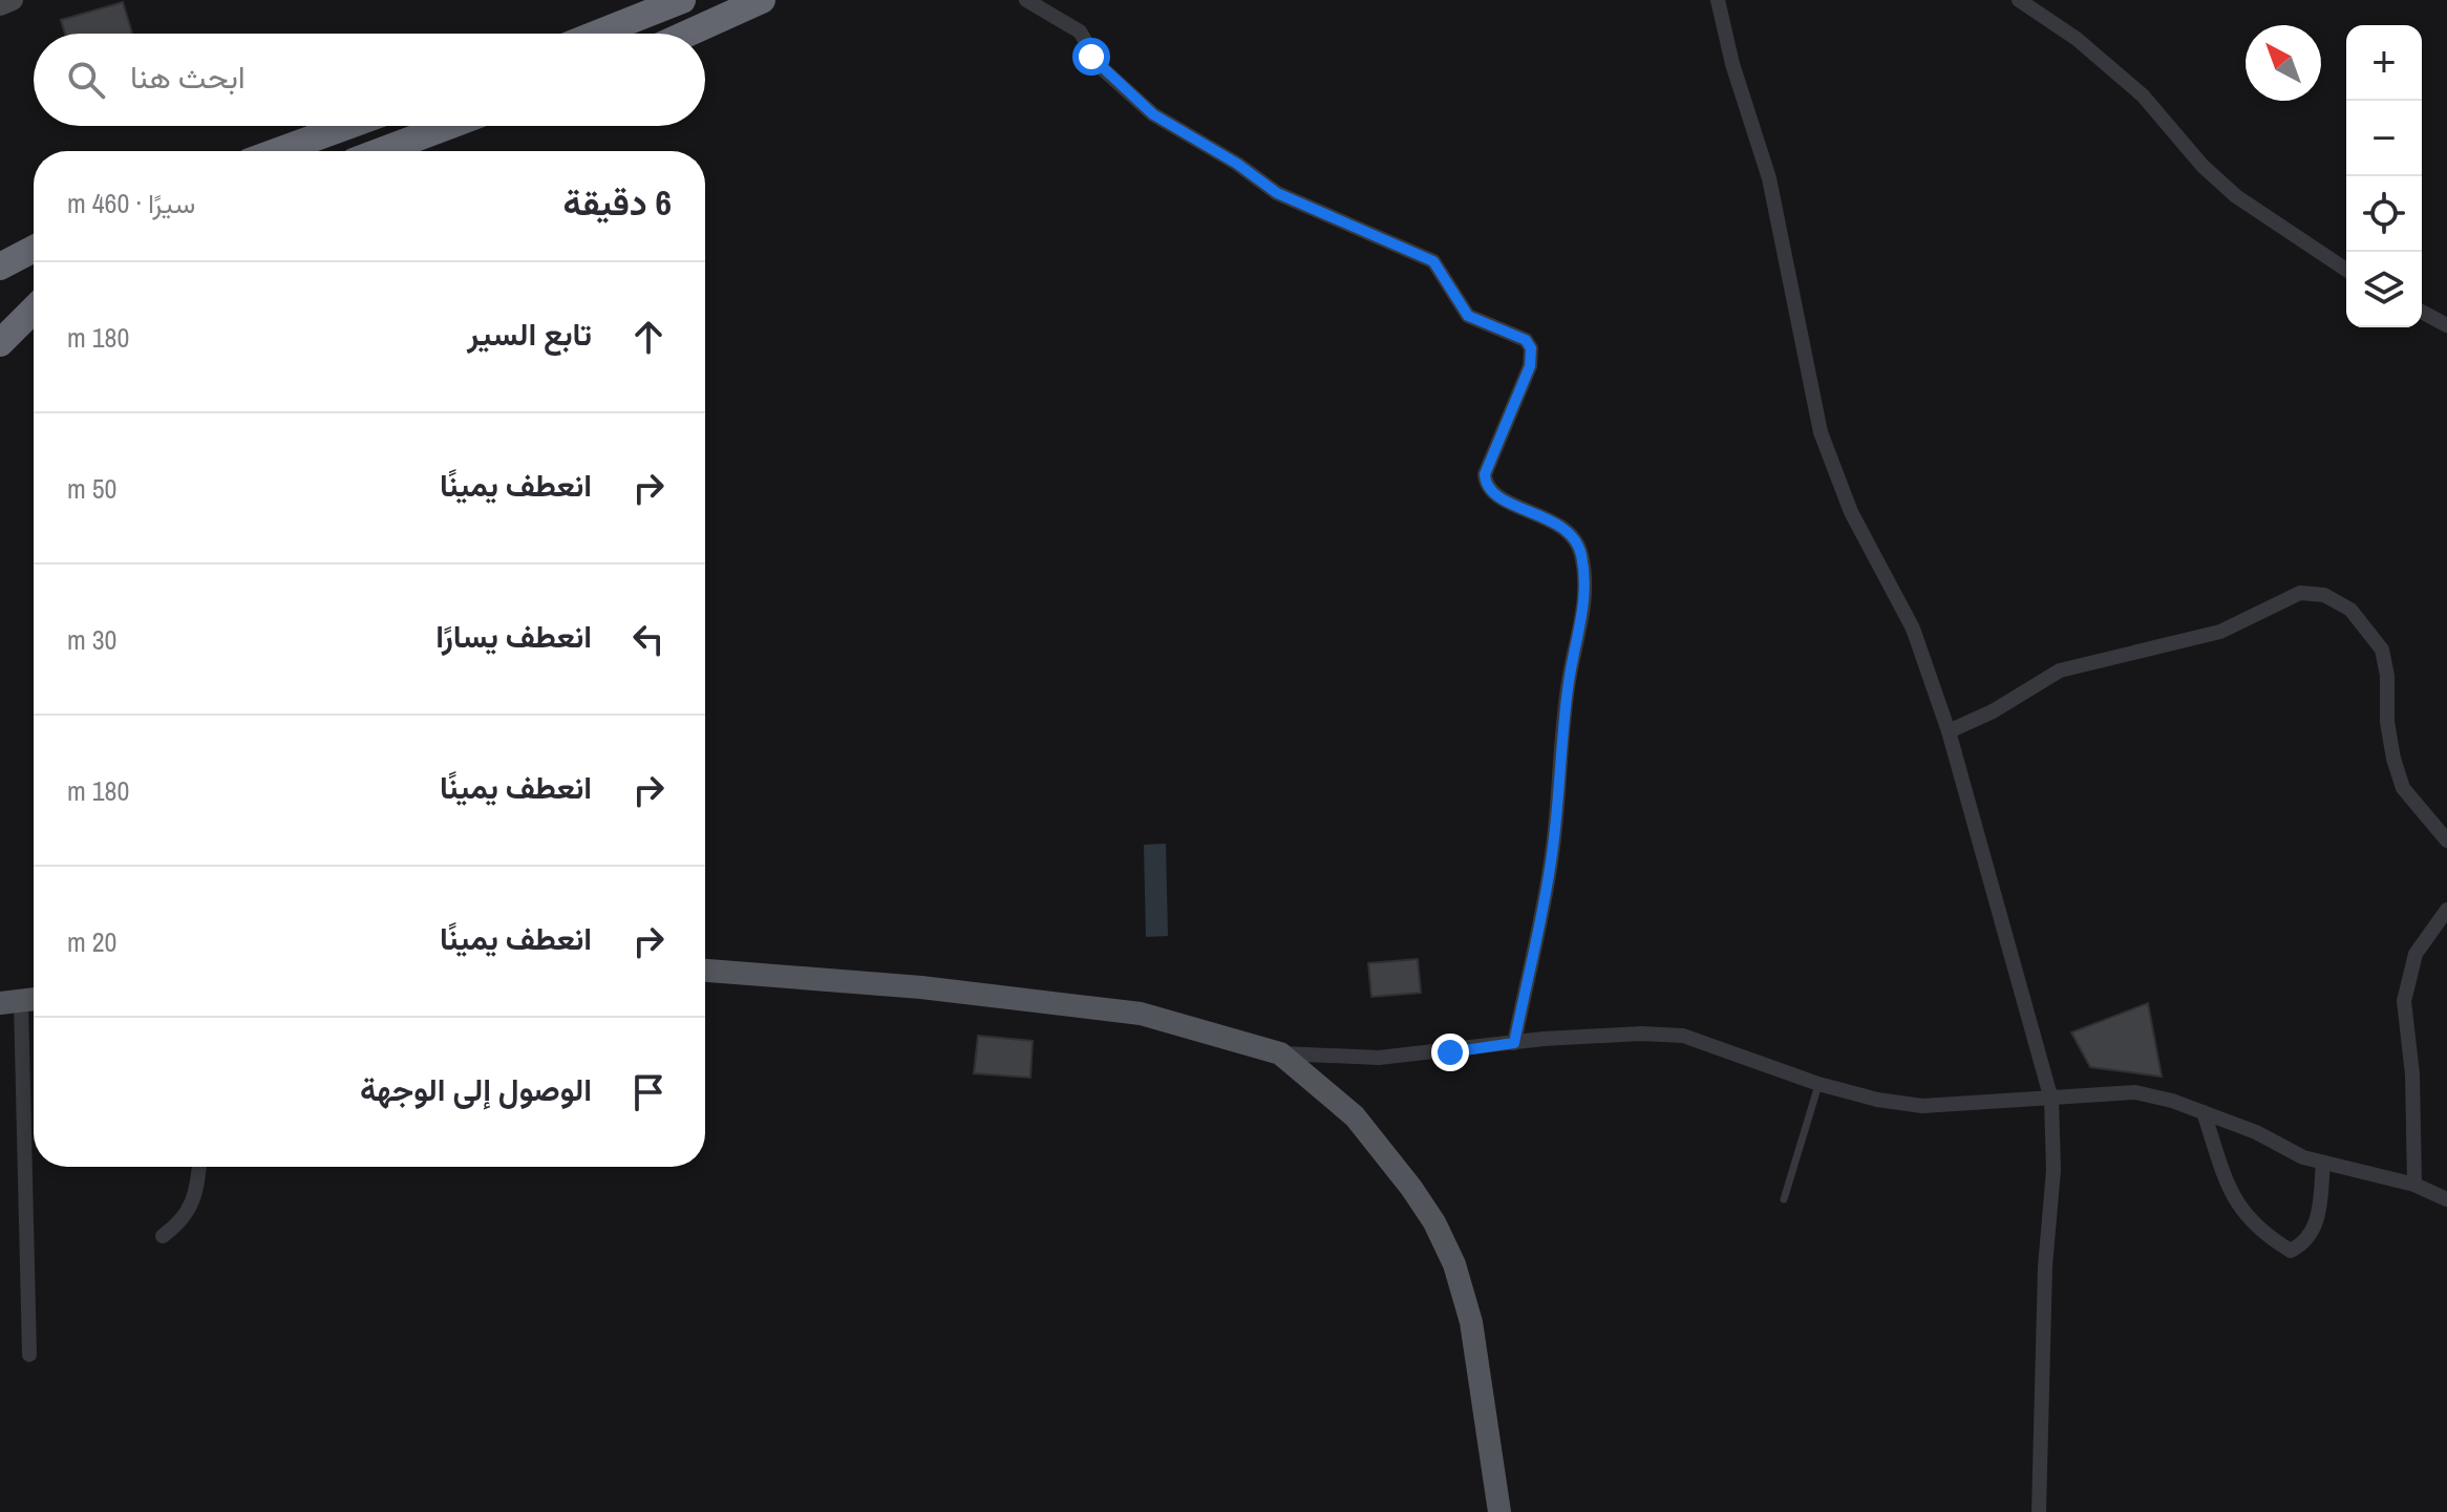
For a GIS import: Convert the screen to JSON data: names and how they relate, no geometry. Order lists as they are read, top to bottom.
{
  "north": "top left",
  "page": {
    "map_buttons": ["+", "−"],
    "search": "ابحث هنا",
    "heading": ["6 دقيقة", "سيرًا · 460 m"],
    "list": [
      ["تابع السير", "180 m"],
      ["انعطف يمينًا", "50 m"],
      ["انعطف يسارًا", "30 m"],
      ["انعطف يمينًا", "180 m"],
      ["انعطف يمينًا", "20 m"],
      "الوصول إلى الوجهة"
    ]
  }
}
